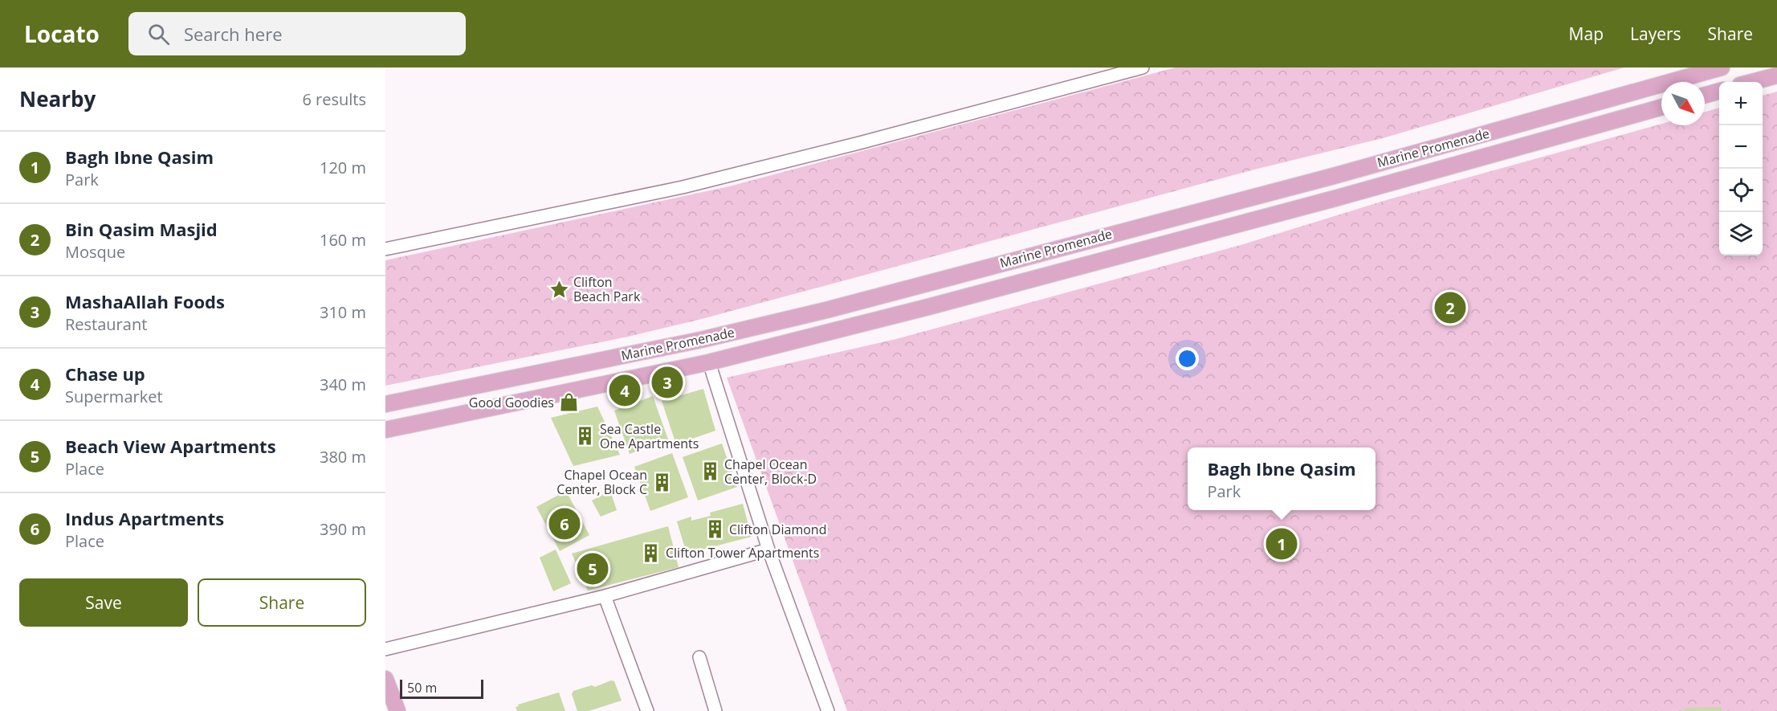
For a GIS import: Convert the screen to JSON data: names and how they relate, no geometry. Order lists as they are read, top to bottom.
{
  "streets": {
    "main road": ["Marine Promenade"]
  },
  "places": {
    "place": ["Clifton Beach Park"],
    "shop": ["Good Goodies"],
    "building": [
      "Sea Castle One Apartments",
      "Chapel Ocean Center, Block-D",
      "Chapel Ocean Center, Block C",
      "Clifton Diamond",
      "Clifton Tower Apartments"
    ]
  },
  "scale_bar": "50 m",
  "north": "bottom right",
  "page": {
    "header": "Locato",
    "search": "Search here",
    "nav": ["Map", "Layers", "Share"],
    "heading": ["Nearby", "6 results"],
    "map_buttons": ["+", "−"],
    "list": [
      {
        "mark": "1",
        "name": "Bagh Ibne Qasim",
        "note": "Park",
        "value": "120 m"
      },
      {
        "mark": "2",
        "name": "Bin Qasim Masjid",
        "note": "Mosque",
        "value": "160 m"
      },
      {
        "mark": "3",
        "name": "MashaAllah Foods",
        "note": "Restaurant",
        "value": "310 m"
      },
      {
        "mark": "4",
        "name": "Chase up",
        "note": "Supermarket",
        "value": "340 m"
      },
      {
        "mark": "5",
        "name": "Beach View Apartments",
        "note": "Place",
        "value": "380 m"
      },
      {
        "mark": "6",
        "name": "Indus Apartments",
        "note": "Place",
        "value": "390 m"
      }
    ],
    "pins": [
      "2",
      "3",
      "4",
      "6",
      "1",
      "5"
    ],
    "popup": ["Bagh Ibne Qasim", "Park"],
    "buttons": ["Save", "Share"],
    "scale": "50 m"
  }
}
